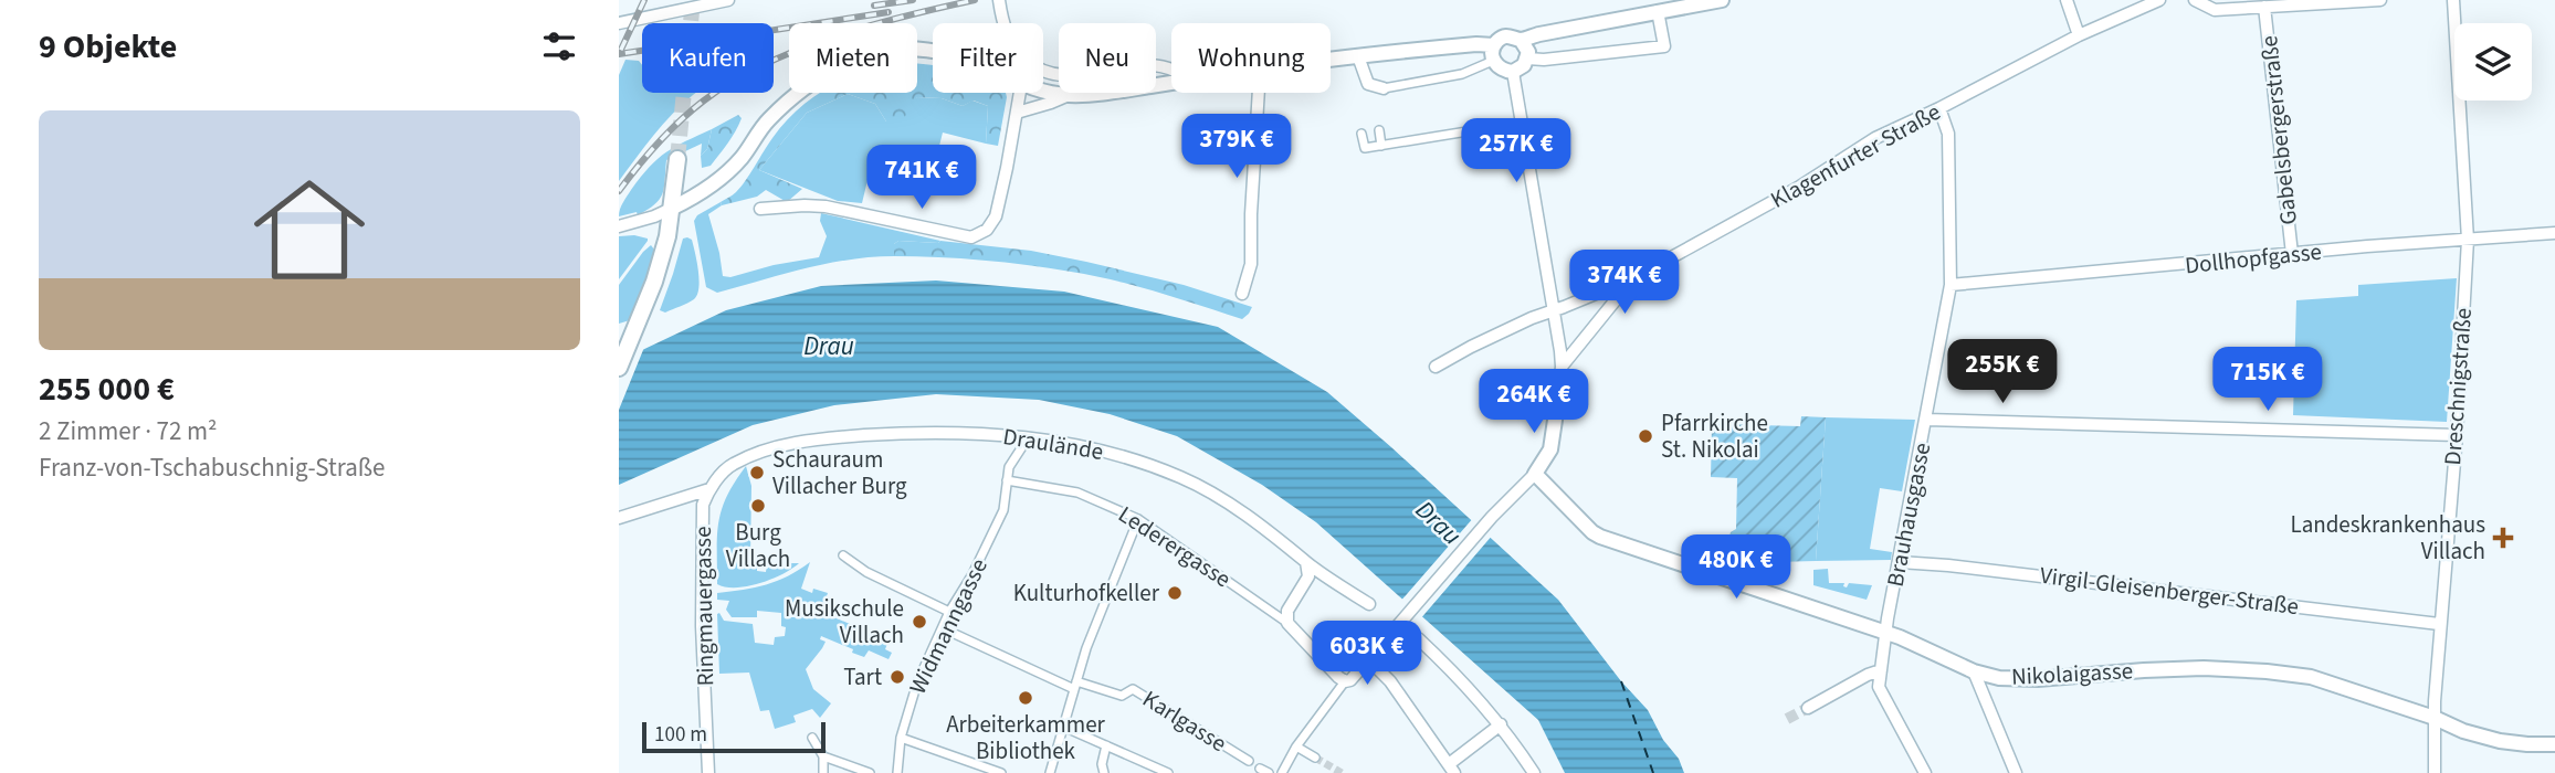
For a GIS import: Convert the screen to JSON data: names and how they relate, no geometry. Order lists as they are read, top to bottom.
{
  "streets": {
    "street": [
      "Gabelsbergerstraße",
      "Klagenfurter Straße",
      "Dollhopfgasse",
      "Dreschnigstraße",
      "Draulände",
      "Brauhausgasse",
      "Lederergasse",
      "Virgil-Gleisenberger-Straße",
      "Ringmauergasse",
      "Widmanngasse",
      "Nikolaigasse",
      "Karlgasse"
    ]
  },
  "crossings": [
    ["Gabelsbergerstraße", "Dollhopfgasse"],
    ["Klagenfurter Straße", "Brauhausgasse"],
    ["Dollhopfgasse", "Dreschnigstraße"],
    ["Dollhopfgasse", "Brauhausgasse"],
    ["Dreschnigstraße", "Virgil-Gleisenberger-Straße"],
    ["Dreschnigstraße", "Nikolaigasse"],
    ["Draulände", "Ringmauergasse"],
    ["Brauhausgasse", "Virgil-Gleisenberger-Straße"],
    ["Brauhausgasse", "Nikolaigasse"],
    ["Lederergasse", "Widmanngasse"]
  ],
  "water": ["Drau"],
  "places": {
    "other": [
      "Pfarrkirche St. Nikolai",
      "Schauraum Villacher Burg",
      "Burg Villach",
      "Kulturhofkeller",
      "Musikschule Villach",
      "Tart",
      "Arbeiterkammer Bibliothek"
    ],
    "health": ["Landeskrankenhaus Villach"]
  },
  "scale_bar": "100 m",
  "page": {
    "heading": "9 Objekte",
    "chip": [
      "Kaufen",
      "Mieten",
      "Filter",
      "Neu",
      "Wohnung"
    ],
    "list": [
      {
        "name": "255 000 €",
        "note": "2 Zimmer · 72 m² · Franz-von-Tschabuschnig-Straße"
      }
    ],
    "price": [
      "379K €",
      "257K €",
      "741K €",
      "374K €",
      "255K €",
      "715K €",
      "264K €",
      "480K €",
      "603K €"
    ],
    "scale": "100 m"
  }
}
